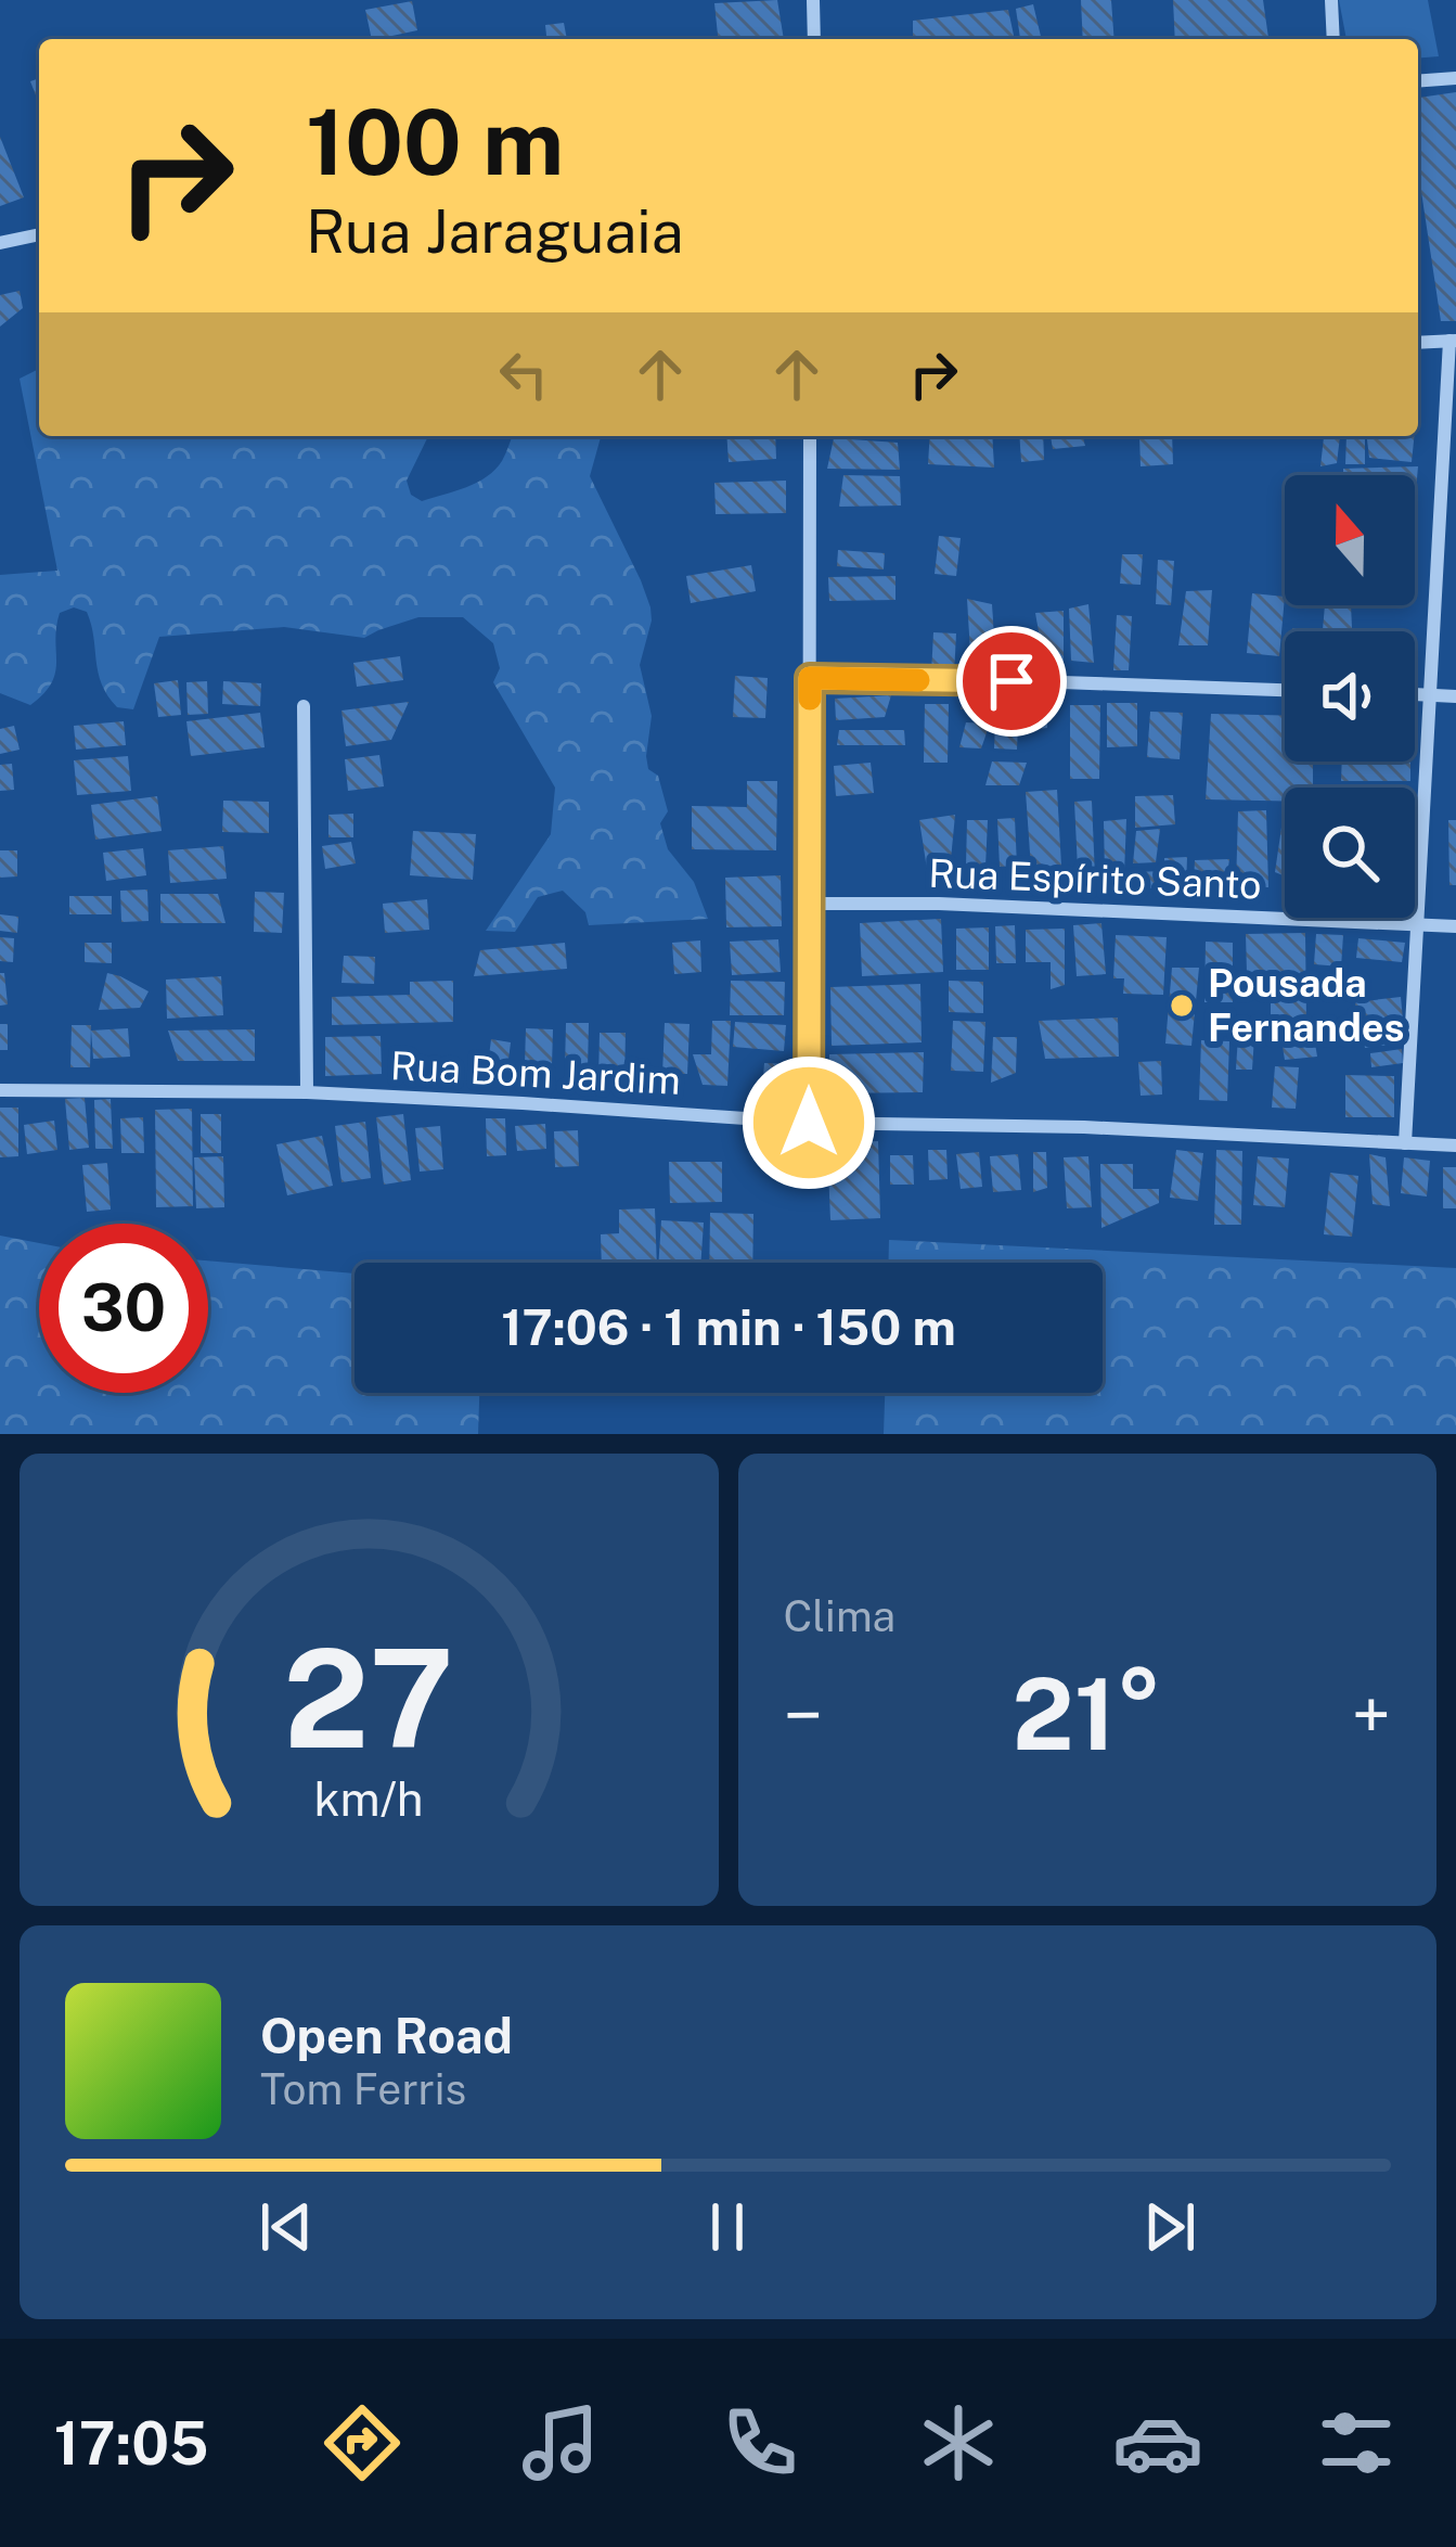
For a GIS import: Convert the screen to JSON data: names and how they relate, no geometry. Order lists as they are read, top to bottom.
{
  "streets": {
    "street": ["Rua Espírito Santo", "Rua Bom Jardim"]
  },
  "places": ["Pousada Fernandes"],
  "north": "top",
  "page": {
    "turn": ["100 m", "Rua Jaraguaia"],
    "limit": "30",
    "trip": "17:06 · 1 min · 150 m",
    "tile": "Clima",
    "heat": ["−", "21°", "+"],
    "song": ["Open Road", "Tom Ferris"],
    "tabs": "17:05",
    "gauge": ["27", "km/h"]
  }
}
